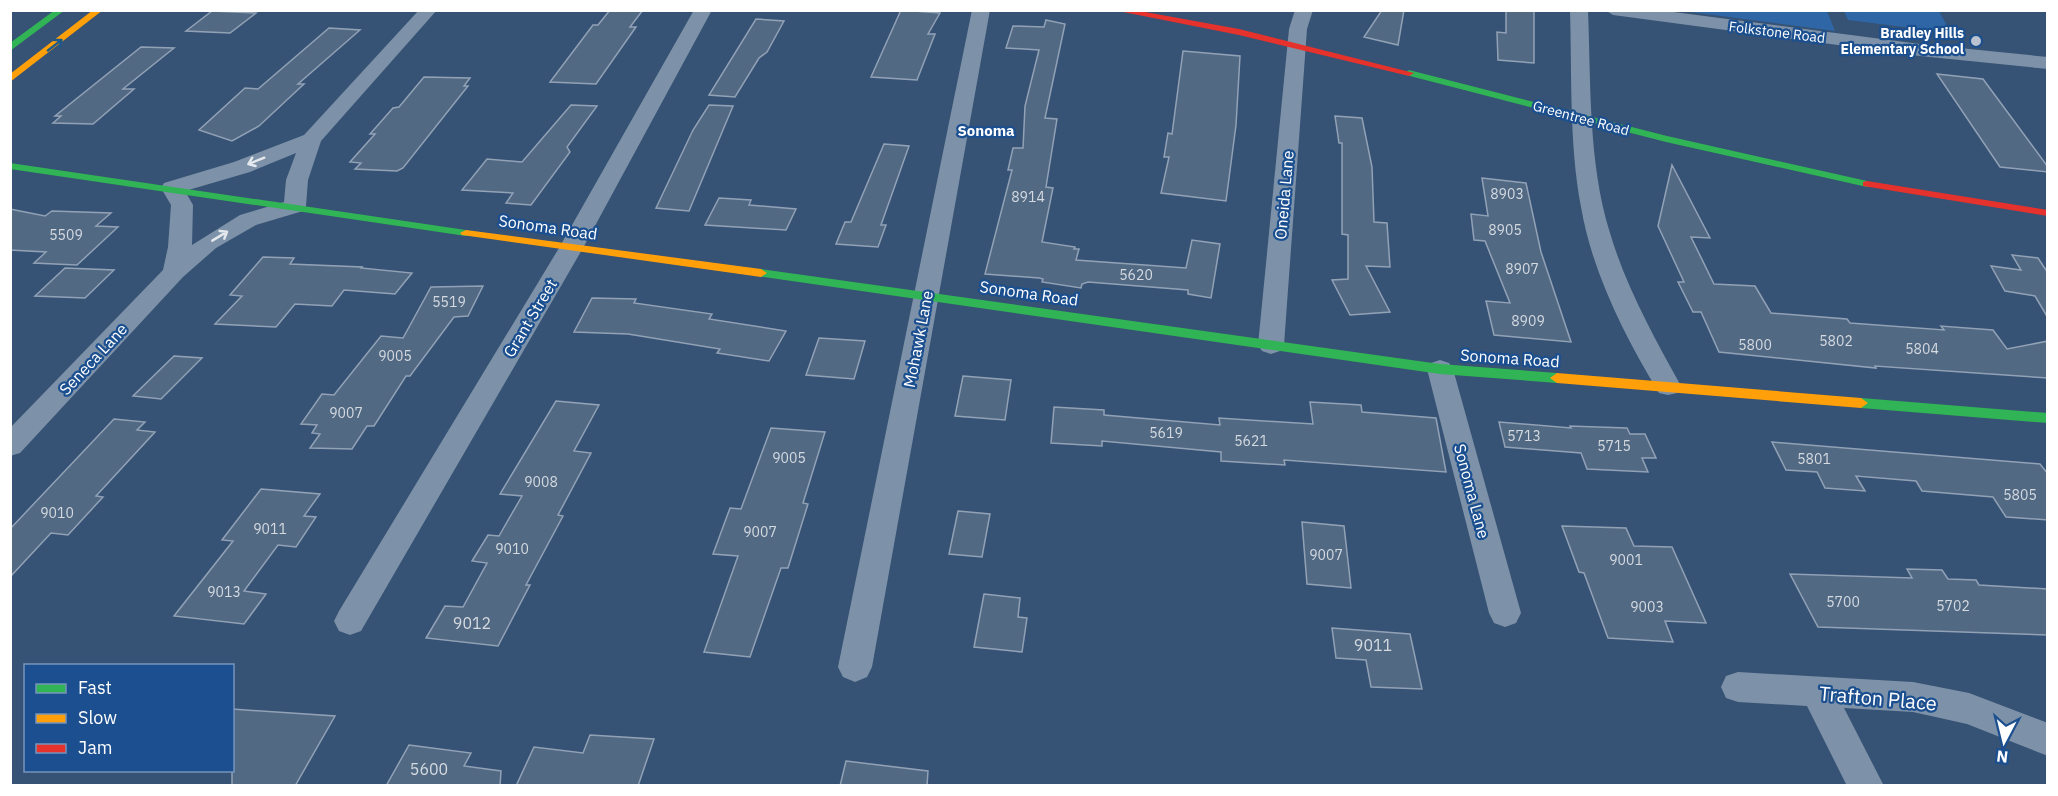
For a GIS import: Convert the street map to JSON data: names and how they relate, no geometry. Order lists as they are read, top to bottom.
{
  "streets": {
    "street": [
      "Folkstone Road",
      "Greentree Road",
      "Oneida Lane",
      "Sonoma Road",
      "Grant Street",
      "Mohawk Lane",
      "Seneca Lane",
      "Sonoma Lane",
      "Trafton Place"
    ]
  },
  "crossings": [
    ["Greentree Road", "Oneida Lane"],
    ["Oneida Lane", "Sonoma Road"],
    ["Sonoma Road", "Grant Street"],
    ["Sonoma Road", "Mohawk Lane"],
    ["Sonoma Road", "Seneca Lane"],
    ["Sonoma Road", "Sonoma Lane"]
  ],
  "districts": ["Sonoma"],
  "places": ["Bradley Hills Elementary School"],
  "house_numbers": [
    "8903",
    "8914",
    "8905",
    "5509",
    "8907",
    "5620",
    "5519",
    "8909",
    "5802",
    "5800",
    "5804",
    "9005",
    "9007",
    "5619",
    "5713",
    "5621",
    "5715",
    "9005",
    "5801",
    "9008",
    "5805",
    "9010",
    "9011",
    "9007",
    "9010",
    "9007",
    "9001",
    "9013",
    "5700",
    "5702",
    "9003",
    "9012",
    "9011",
    "5600"
  ],
  "legend": ["Fast", "Slow", "Jam"],
  "north": "bottom"
}
